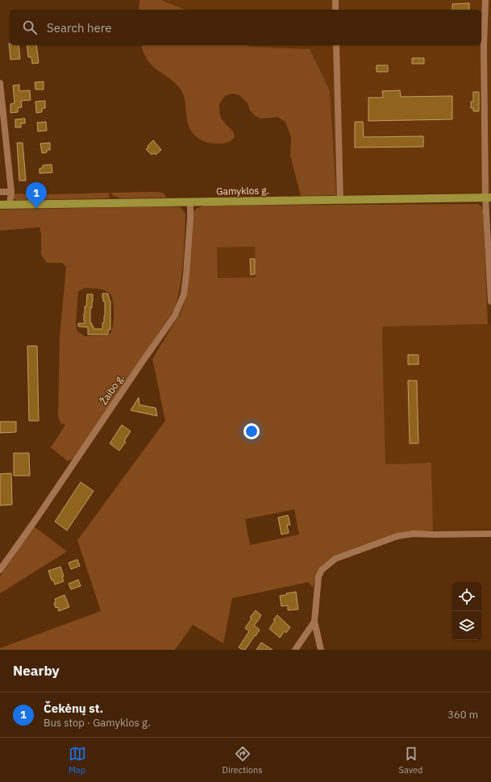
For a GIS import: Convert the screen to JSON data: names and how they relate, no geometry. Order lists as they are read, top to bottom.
{
  "streets": {
    "main road": ["Gamyklos g."],
    "street": ["Žaibo g."]
  },
  "crossings": [
    ["Gamyklos g.", "Žaibo g."]
  ],
  "page": {
    "search": "Search here",
    "pins": "1",
    "heading": "Nearby",
    "list": [
      {
        "mark": "1",
        "name": "Čekėnų st.",
        "note": "Bus stop · Gamyklos g.",
        "value": "360 m"
      }
    ],
    "nav": ["Map", "Directions", "Saved"]
  }
}
